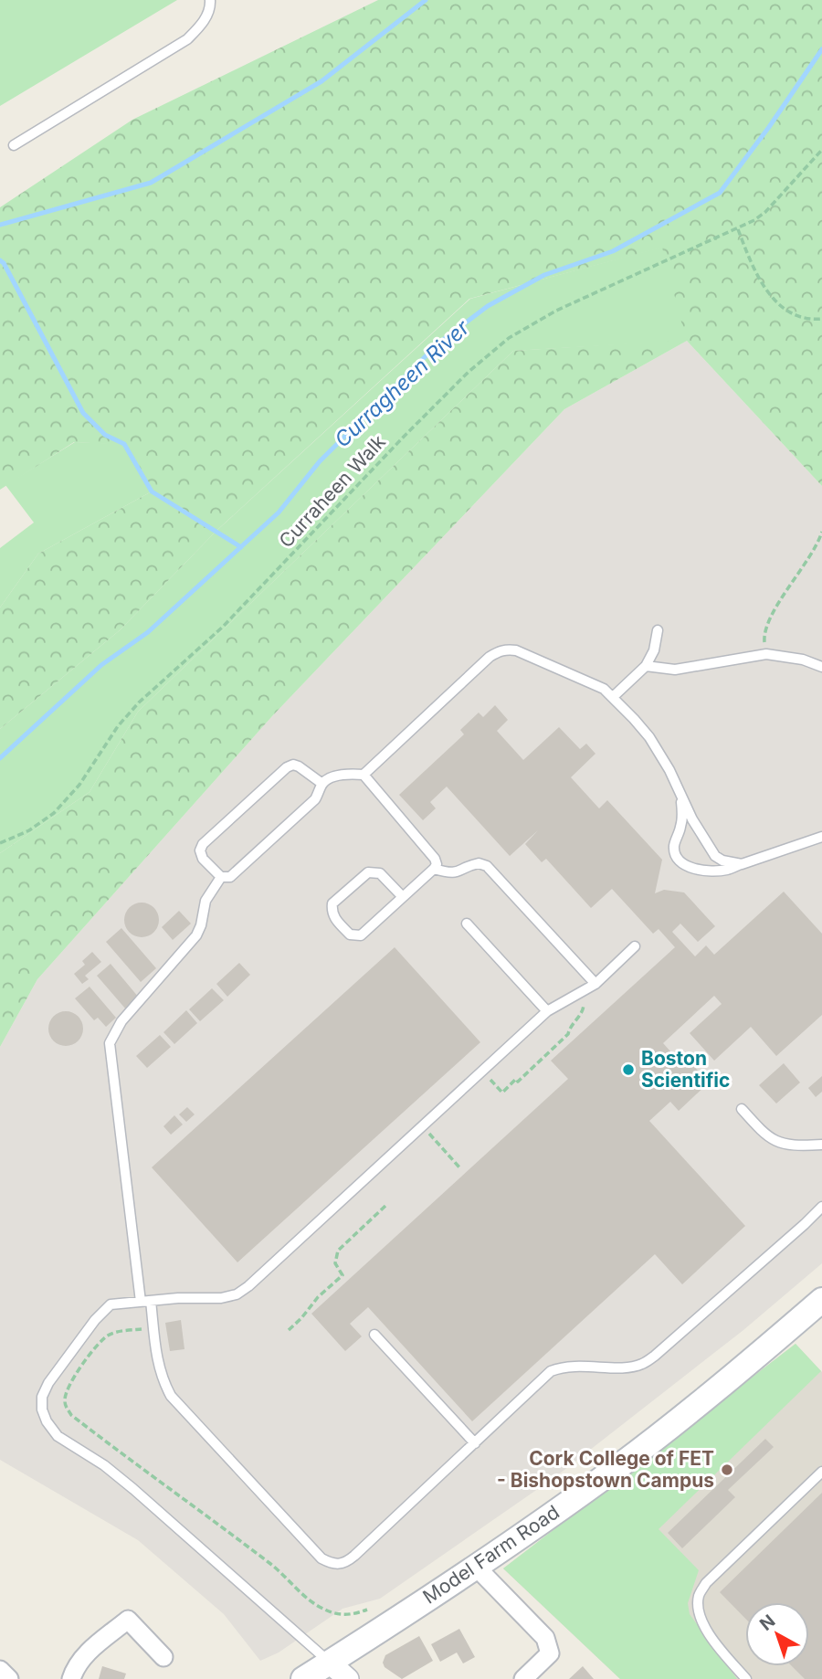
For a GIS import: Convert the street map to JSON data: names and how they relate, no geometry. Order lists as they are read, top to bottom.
{
  "streets": {
    "main road": ["Model Farm Road"],
    "path": ["Curraheen Walk"]
  },
  "water": ["Curragheen River"],
  "places": ["Boston Scientific", "Cork College of FET - Bishopstown Campus"],
  "north": "top left"
}
